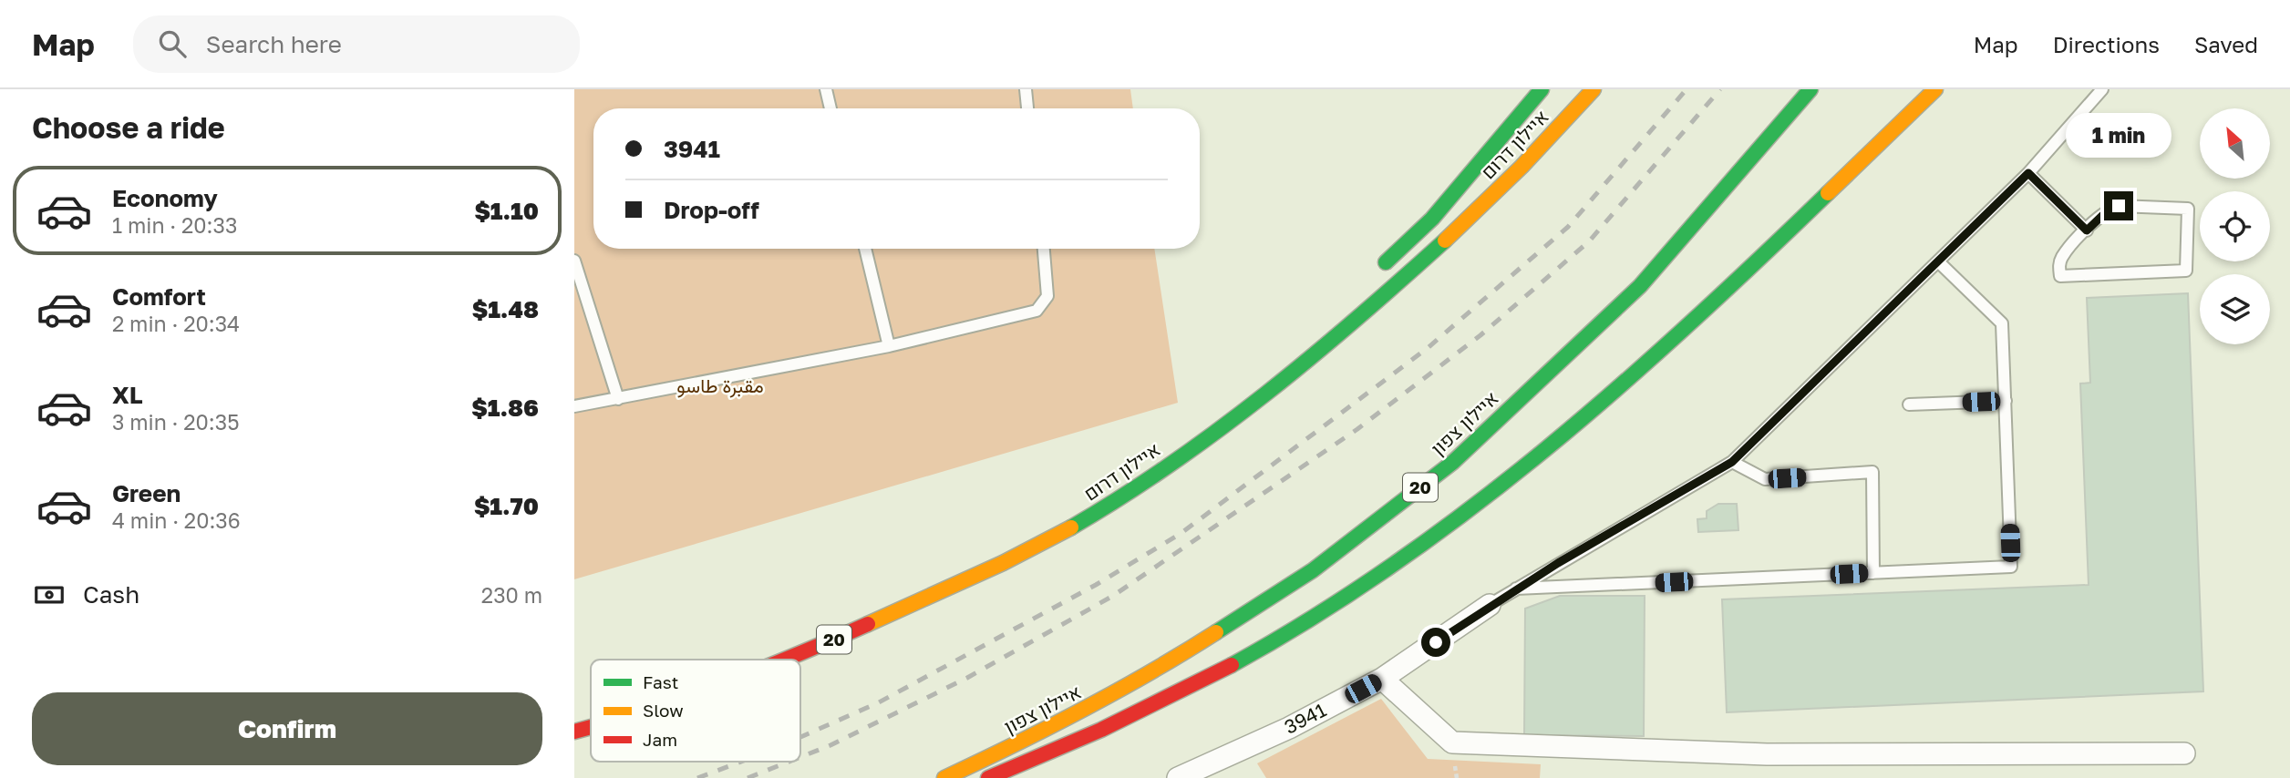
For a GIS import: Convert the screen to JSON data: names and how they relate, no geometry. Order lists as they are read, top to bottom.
{
  "streets": {
    "highway": ["איילון דרום", "איילון צפון", "20"],
    "street": ["3941"]
  },
  "parks": ["مقبرة طاسو"],
  "legend": ["Fast", "Slow", "Jam"],
  "north": "top left",
  "page": {
    "header": "Map",
    "search": "Search here",
    "nav": ["Map", "Directions", "Saved"],
    "heading": "Choose a ride",
    "banner": ["3941", "Drop-off"],
    "bubble": "1 min",
    "list": [
      {
        "name": "Economy",
        "note": "1 min · 20:33",
        "value": "$1.10"
      },
      {
        "name": "Comfort",
        "note": "2 min · 20:34",
        "value": "$1.48"
      },
      {
        "name": "XL",
        "note": "3 min · 20:35",
        "value": "$1.86"
      },
      {
        "name": "Green",
        "note": "4 min · 20:36",
        "value": "$1.70"
      }
    ],
    "pay": ["Cash", "230 m"],
    "buttons": "Confirm"
  }
}
